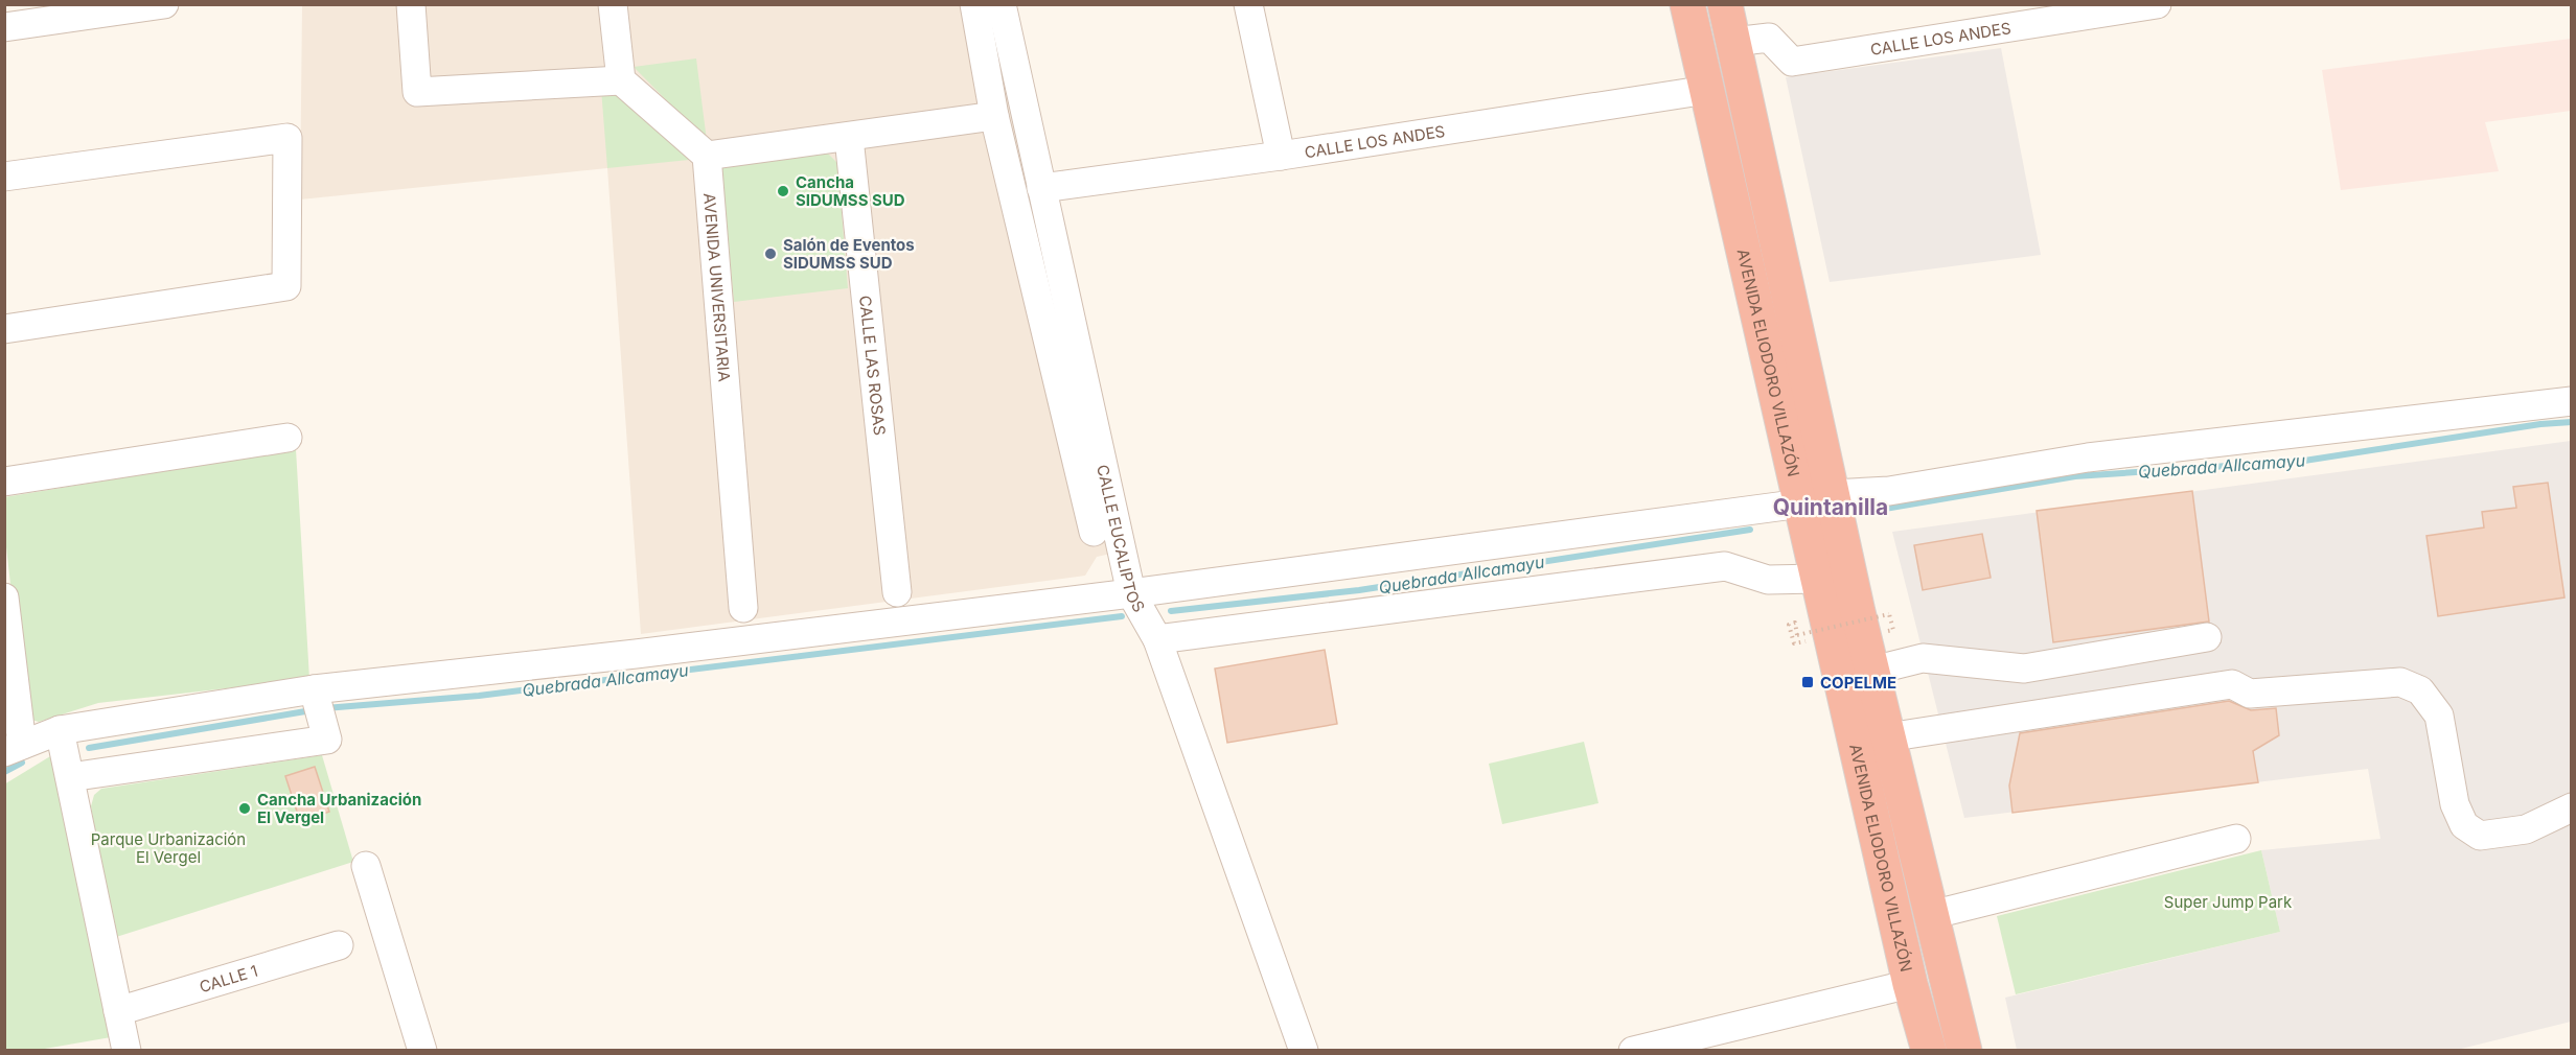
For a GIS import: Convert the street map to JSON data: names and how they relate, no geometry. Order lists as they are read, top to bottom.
{
  "streets": {
    "highway": ["AVENIDA ELIODORO VILLAZÓN"],
    "street": [
      "CALLE LOS ANDES",
      "AVENIDA UNIVERSITARIA",
      "CALLE LAS ROSAS",
      "CALLE EUCALIPTOS",
      "CALLE 1"
    ]
  },
  "crossings": [
    ["CALLE LOS ANDES", "AVENIDA ELIODORO VILLAZÓN"],
    ["CALLE LOS ANDES", "CALLE EUCALIPTOS"]
  ],
  "districts": ["Quintanilla"],
  "water": ["Quebrada Allcamayu"],
  "parks": ["Parque Urbanización El Vergel", "Super Jump Park"],
  "places": {
    "other": ["Cancha SIDUMSS SUD", "Salón de Eventos SIDUMSS SUD", "Cancha Urbanización El Vergel"],
    "transit": ["COPELME"]
  }
}
